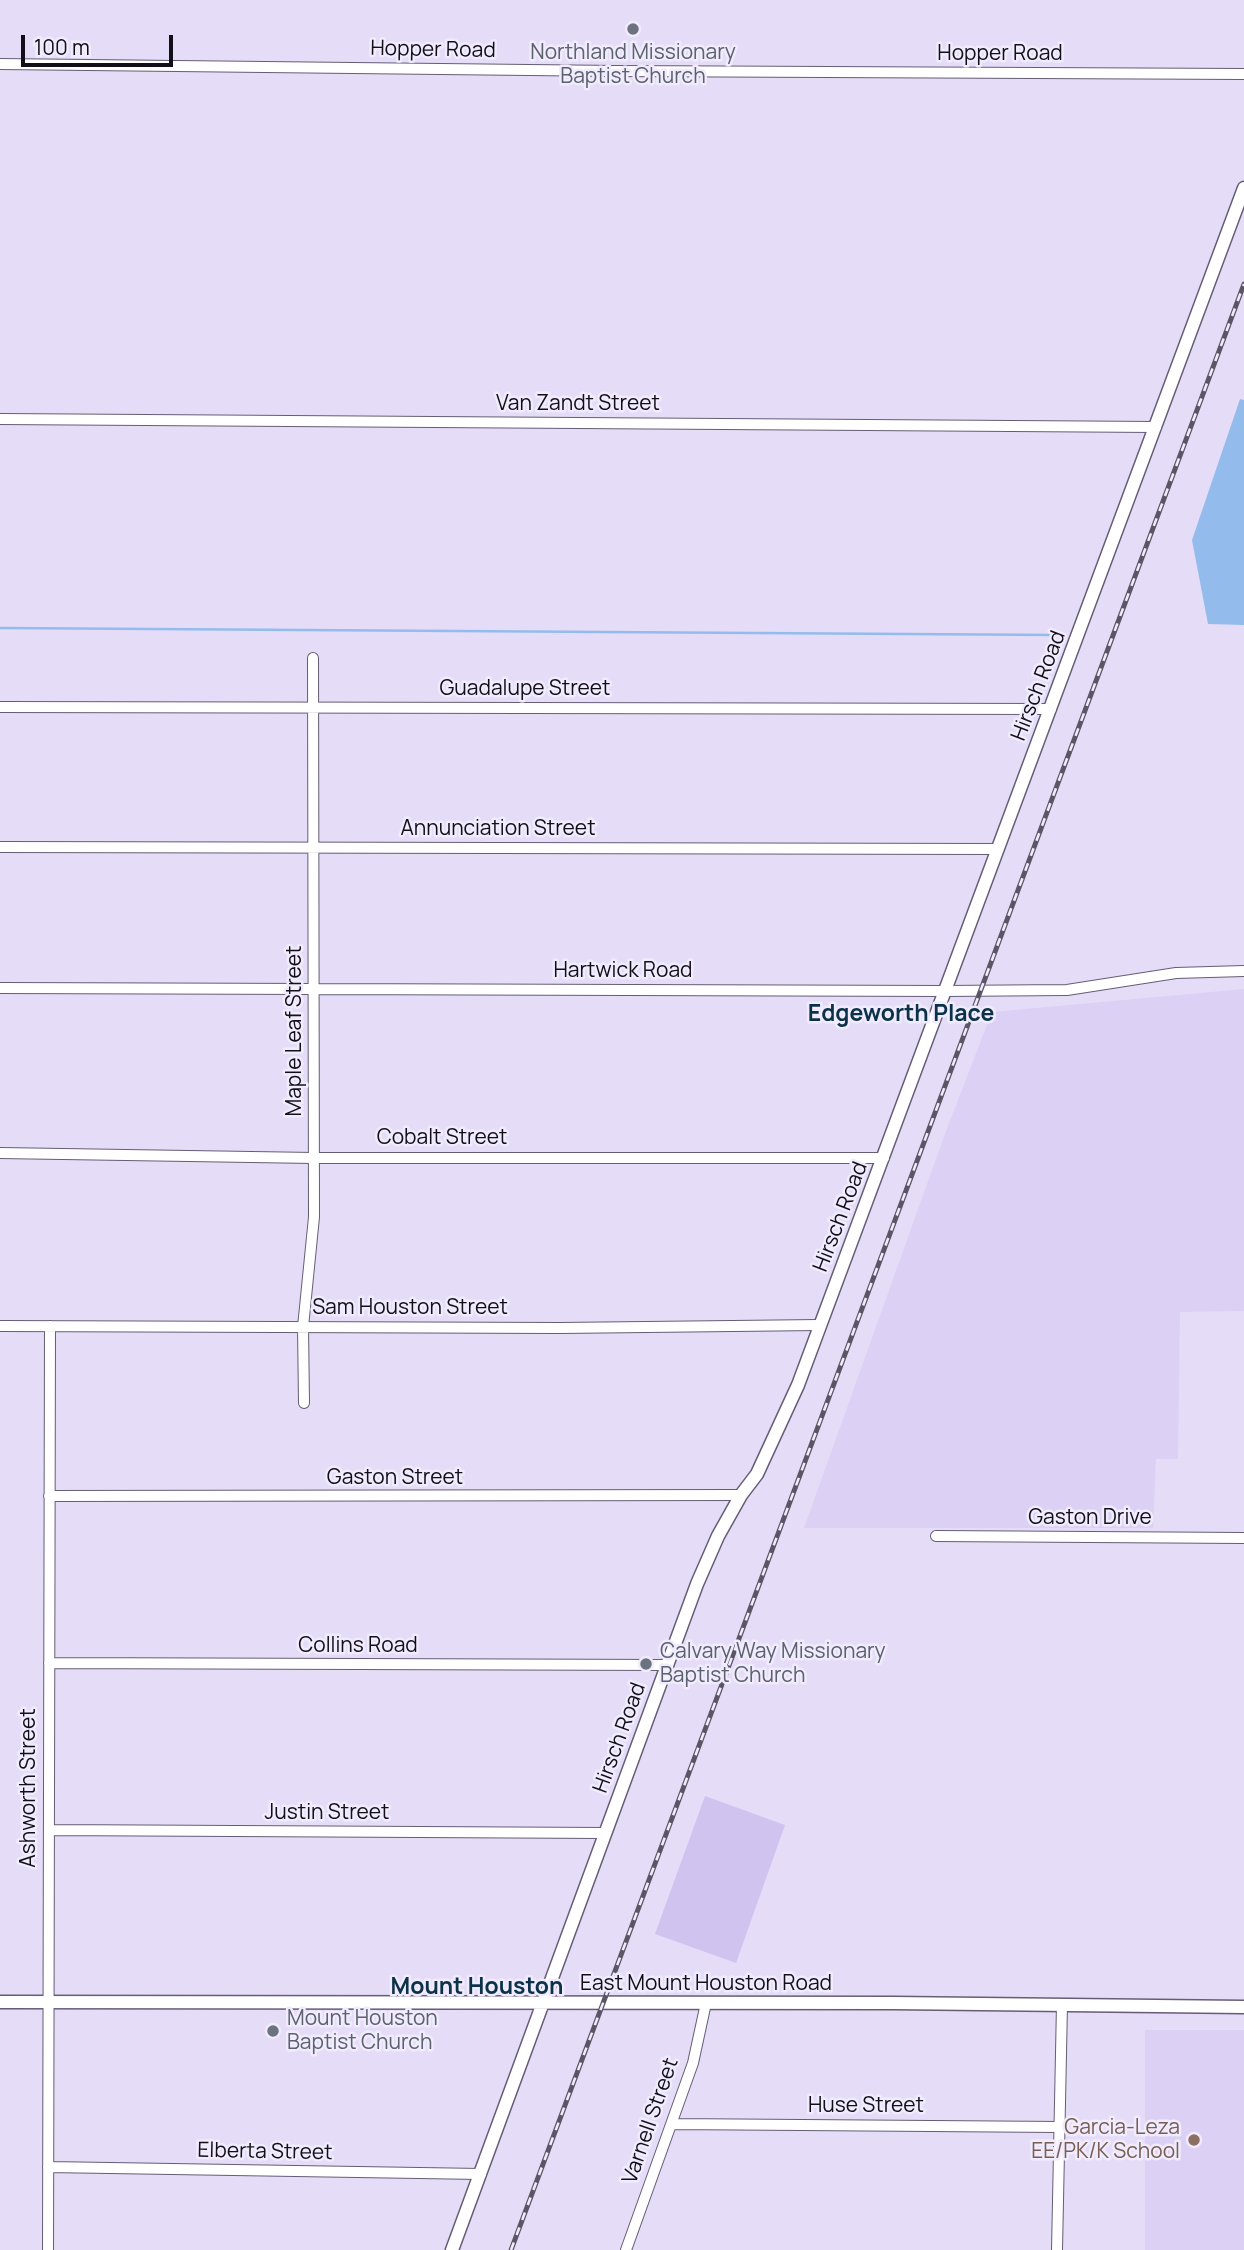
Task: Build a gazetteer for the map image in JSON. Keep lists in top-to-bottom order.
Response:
{
  "streets": {
    "main road": ["Hirsch Road", "East Mount Houston Road"],
    "street": [
      "Hopper Road",
      "Van Zandt Street",
      "Guadalupe Street",
      "Annunciation Street",
      "Hartwick Road",
      "Maple Leaf Street",
      "Cobalt Street",
      "Sam Houston Street",
      "Gaston Street",
      "Gaston Drive",
      "Collins Road",
      "Ashworth Street",
      "Justin Street",
      "Huse Street",
      "Varnell Street",
      "Elberta Street"
    ]
  },
  "crossings": [
    ["Van Zandt Street", "Hirsch Road"],
    ["Hirsch Road", "Guadalupe Street"],
    ["Hirsch Road", "Annunciation Street"],
    ["Hirsch Road", "Hartwick Road"],
    ["Hirsch Road", "Cobalt Street"],
    ["Hirsch Road", "Sam Houston Street"],
    ["Hirsch Road", "Gaston Street"],
    ["Hirsch Road", "Collins Road"],
    ["Hirsch Road", "Justin Street"],
    ["Hirsch Road", "East Mount Houston Road"],
    ["Hirsch Road", "Elberta Street"],
    ["Guadalupe Street", "Maple Leaf Street"],
    ["Annunciation Street", "Maple Leaf Street"],
    ["Hartwick Road", "Maple Leaf Street"],
    ["Maple Leaf Street", "Cobalt Street"],
    ["Maple Leaf Street", "Sam Houston Street"],
    ["Sam Houston Street", "Ashworth Street"],
    ["Gaston Street", "Ashworth Street"],
    ["Collins Road", "Ashworth Street"],
    ["Ashworth Street", "Justin Street"],
    ["Ashworth Street", "East Mount Houston Road"],
    ["Ashworth Street", "Elberta Street"],
    ["East Mount Houston Road", "Varnell Street"],
    ["Huse Street", "Varnell Street"]
  ],
  "districts": ["Edgeworth Place", "Mount Houston"],
  "places": [
    "Northland Missionary Baptist Church",
    "Calvary Way Missionary Baptist Church",
    "Mount Houston Baptist Church",
    "Garcia-Leza EE/PK/K School"
  ],
  "scale_bar": "100 m"
}
